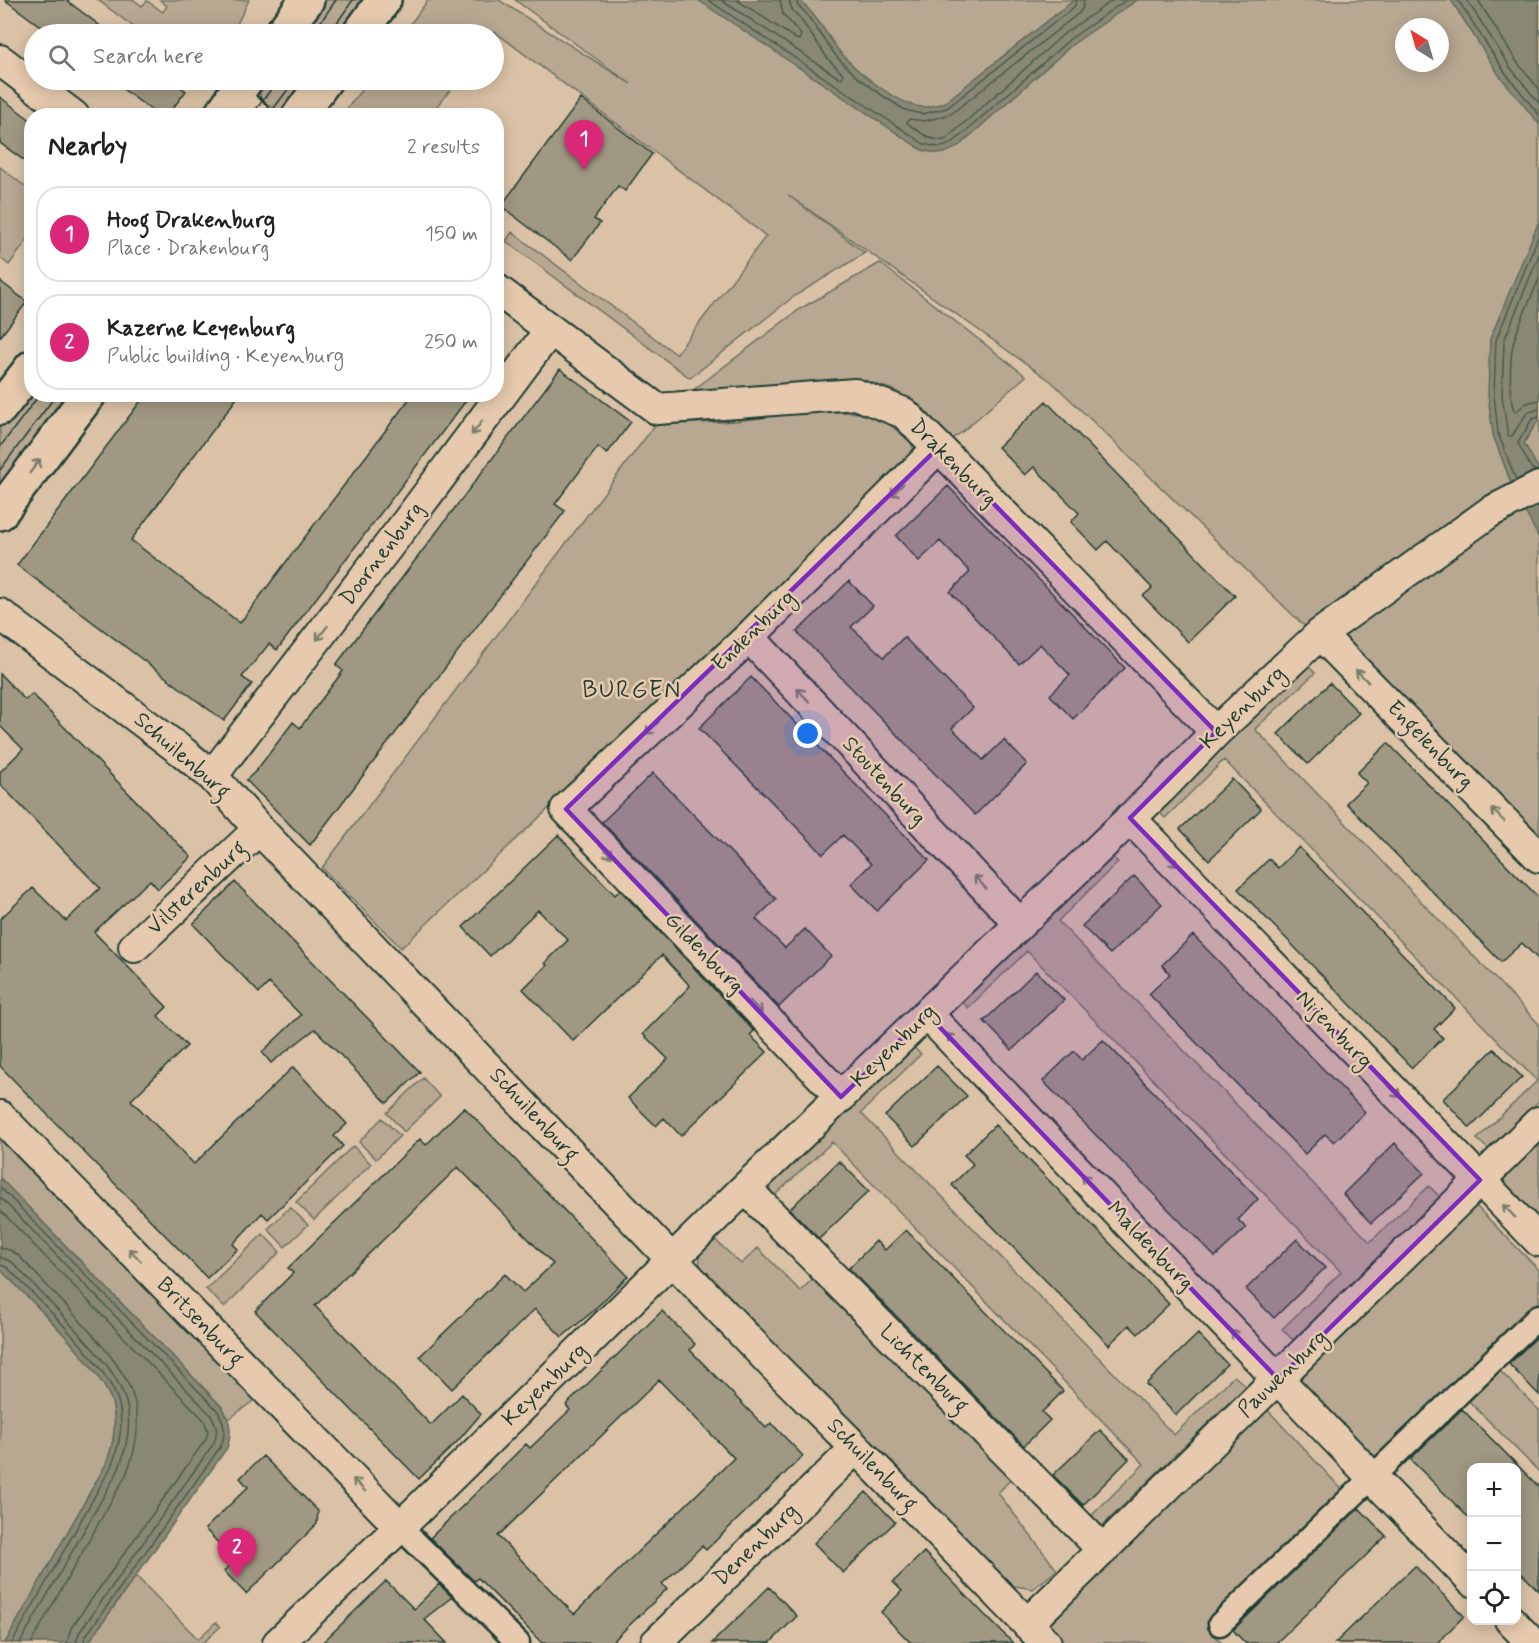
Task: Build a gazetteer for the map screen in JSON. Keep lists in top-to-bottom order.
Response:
{
  "streets": {
    "street": [
      "Drakenburg",
      "Doornenburg",
      "Endenburg",
      "Keyenburg",
      "Engelenburg",
      "Schuilenburg",
      "Stoutenburg",
      "Vilsterenburg",
      "Gildenburg",
      "Nijenburg",
      "Maldenburg",
      "Britsenburg",
      "Lichtenburg",
      "Pauwenburg",
      "Denenburg"
    ]
  },
  "crossings": [
    ["Drakenburg", "Doornenburg"],
    ["Drakenburg", "Endenburg"],
    ["Drakenburg", "Keyenburg"],
    ["Doornenburg", "Schuilenburg"],
    ["Endenburg", "Stoutenburg"],
    ["Endenburg", "Gildenburg"],
    ["Keyenburg", "Engelenburg"],
    ["Keyenburg", "Schuilenburg"],
    ["Keyenburg", "Stoutenburg"],
    ["Keyenburg", "Gildenburg"],
    ["Keyenburg", "Nijenburg"],
    ["Keyenburg", "Maldenburg"],
    ["Keyenburg", "Britsenburg"],
    ["Keyenburg", "Lichtenburg"],
    ["Schuilenburg", "Vilsterenburg"],
    ["Schuilenburg", "Pauwenburg"],
    ["Schuilenburg", "Denenburg"],
    ["Nijenburg", "Pauwenburg"],
    ["Maldenburg", "Pauwenburg"],
    ["Lichtenburg", "Pauwenburg"]
  ],
  "one_way": [
    "Doornenburg",
    "Endenburg",
    "Engelenburg",
    "Stoutenburg",
    "Gildenburg",
    "Maldenburg",
    "Britsenburg"
  ],
  "districts": ["BURGEN"],
  "north": "top left",
  "page": {
    "search": "Search here",
    "heading": ["Nearby", "2 results"],
    "pins": ["1", "2"],
    "list": [
      {
        "mark": "1",
        "name": "Hoog Drakenburg",
        "note": "Place · Drakenburg",
        "value": "150 m"
      },
      {
        "mark": "2",
        "name": "Kazerne Keyenburg",
        "note": "Public building · Keyenburg",
        "value": "250 m"
      }
    ],
    "map_buttons": ["+", "−"]
  }
}
